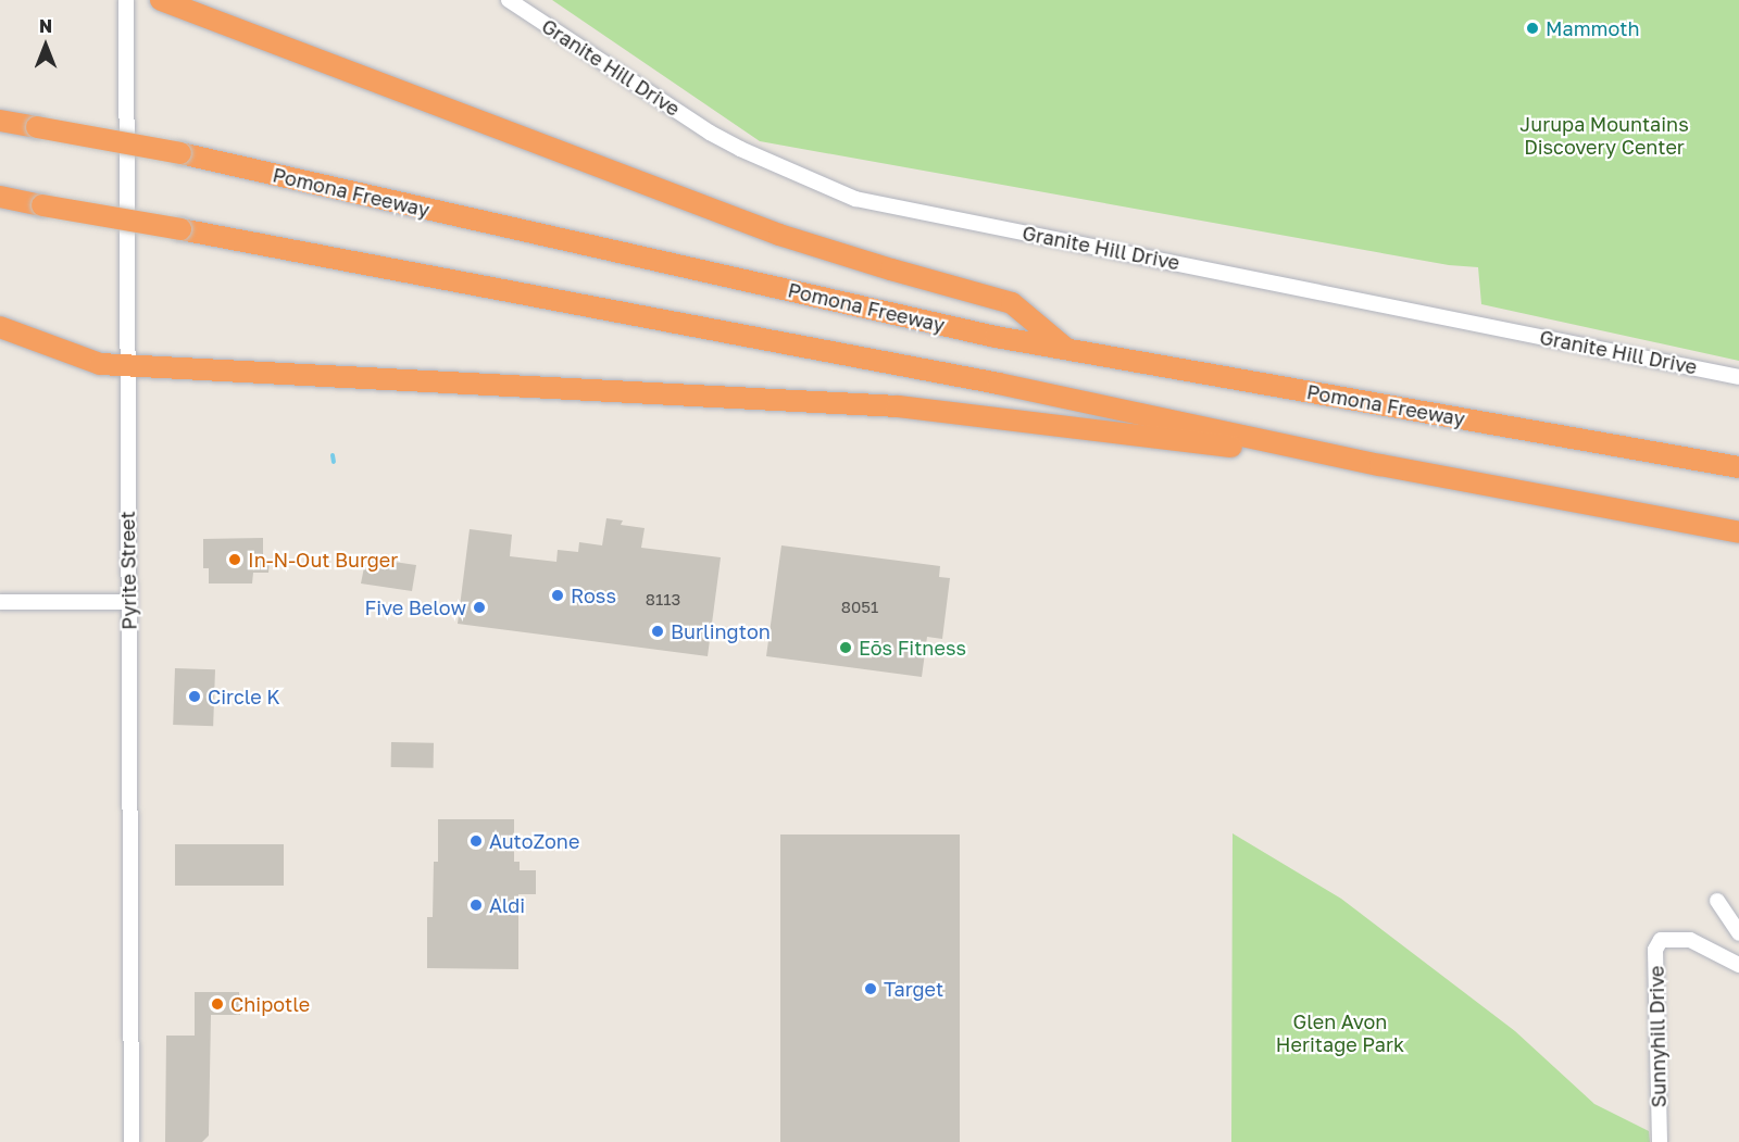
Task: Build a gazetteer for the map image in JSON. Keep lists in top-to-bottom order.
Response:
{
  "streets": {
    "highway": ["Pomona Freeway"],
    "street": ["Granite Hill Drive", "Pyrite Street", "Sunnyhill Drive"]
  },
  "parks": ["Jurupa Mountains Discovery Center", "Glen Avon Heritage Park"],
  "places": [
    "Mammoth",
    "In-N-Out Burger",
    "Ross",
    "Five Below",
    "Burlington",
    "Eōs Fitness",
    "Circle K",
    "AutoZone",
    "Aldi",
    "Target",
    "Chipotle"
  ],
  "house_numbers": ["8113", "8051"],
  "north": "top"
}
